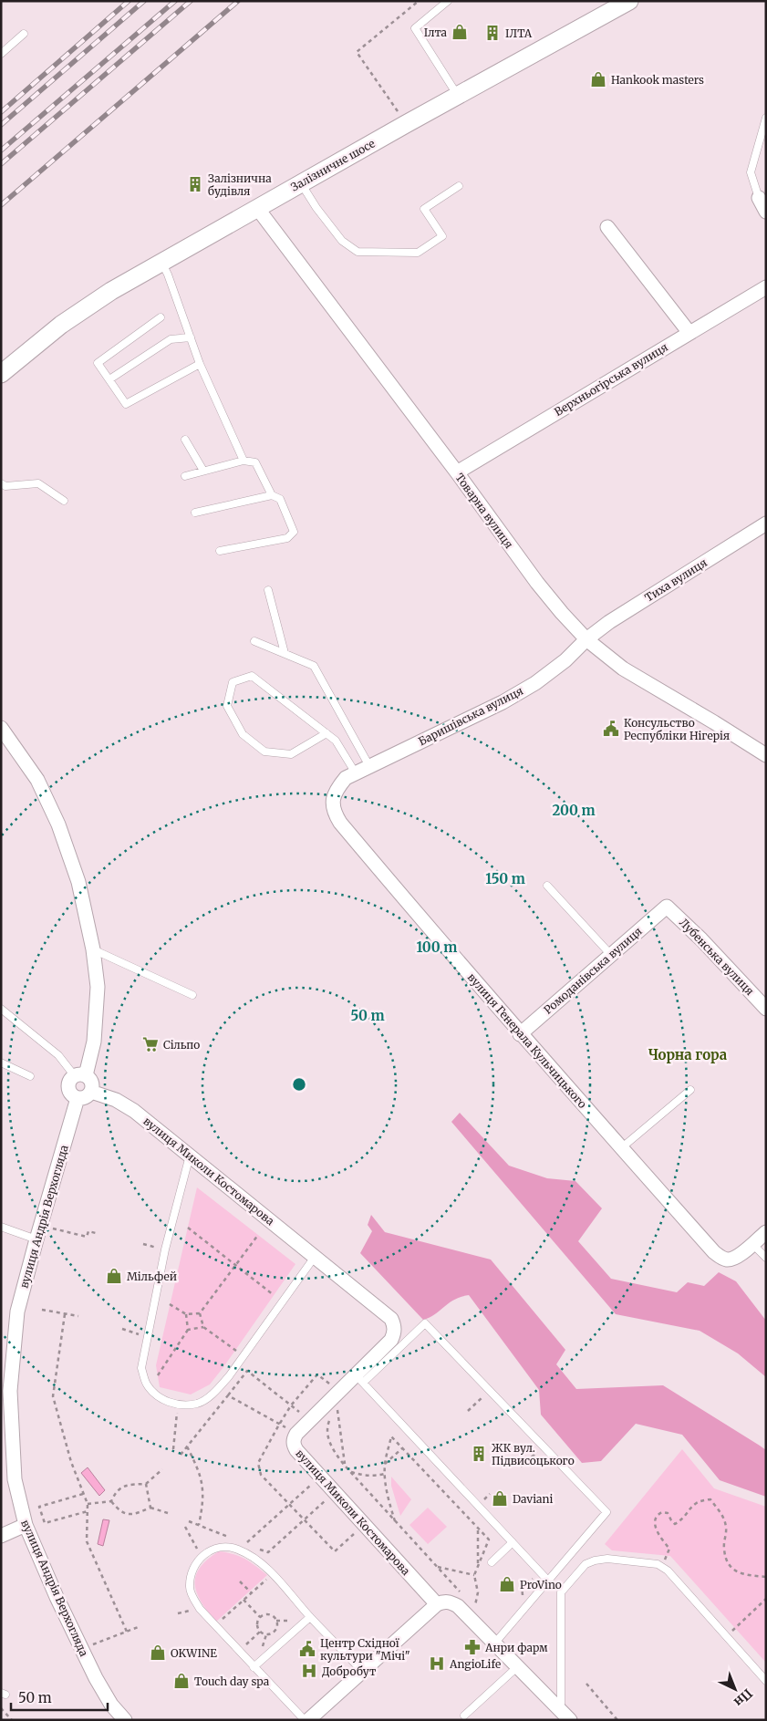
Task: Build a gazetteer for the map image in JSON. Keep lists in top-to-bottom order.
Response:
{
  "streets": {
    "street": [
      "Залізничне шосе",
      "Верхньогірська вулиця",
      "Товарна вулиця",
      "Тиха вулиця",
      "Баришівська вулиця",
      "Лубенська вулиця",
      "Ромоданівська вулиця",
      "вулиця Генерала Кульчицького",
      "вулиця Миколи Костомарова",
      "вулиця Андрія Верхогляда"
    ]
  },
  "crossings": [
    ["Залізничне шосе", "Товарна вулиця"],
    ["Верхньогірська вулиця", "Товарна вулиця"],
    ["Товарна вулиця", "Тиха вулиця"],
    ["Товарна вулиця", "Баришівська вулиця"],
    ["Тиха вулиця", "Баришівська вулиця"],
    ["Баришівська вулиця", "вулиця Генерала Кульчицького"],
    ["Лубенська вулиця", "Ромоданівська вулиця"],
    ["Ромоданівська вулиця", "вулиця Генерала Кульчицького"],
    ["вулиця Миколи Костомарова", "вулиця Андрія Верхогляда"]
  ],
  "districts": ["Чорна гора"],
  "places": {
    "shop": [
      "Ілта",
      "Hankook masters",
      "Мільфей",
      "Daviani",
      "ProVino",
      "OKWINE",
      "Touch day spa"
    ],
    "building": ["ІЛТА", "Залізнична будівля", "ЖК вул. Підвисоцького"],
    "public building": ["Консульство Республіки Нігерія", "Центр Східної культури \"Мічі\""],
    "supermarket": ["Сільпо"],
    "pharmacy": ["Анри фарм"],
    "hospital": ["AngioLife", "Добробут"]
  },
  "scale_bar": "50 m",
  "north": "bottom right",
  "rings": [
    "200 m",
    "150 m",
    "100 m",
    "50 m"
  ]
}
